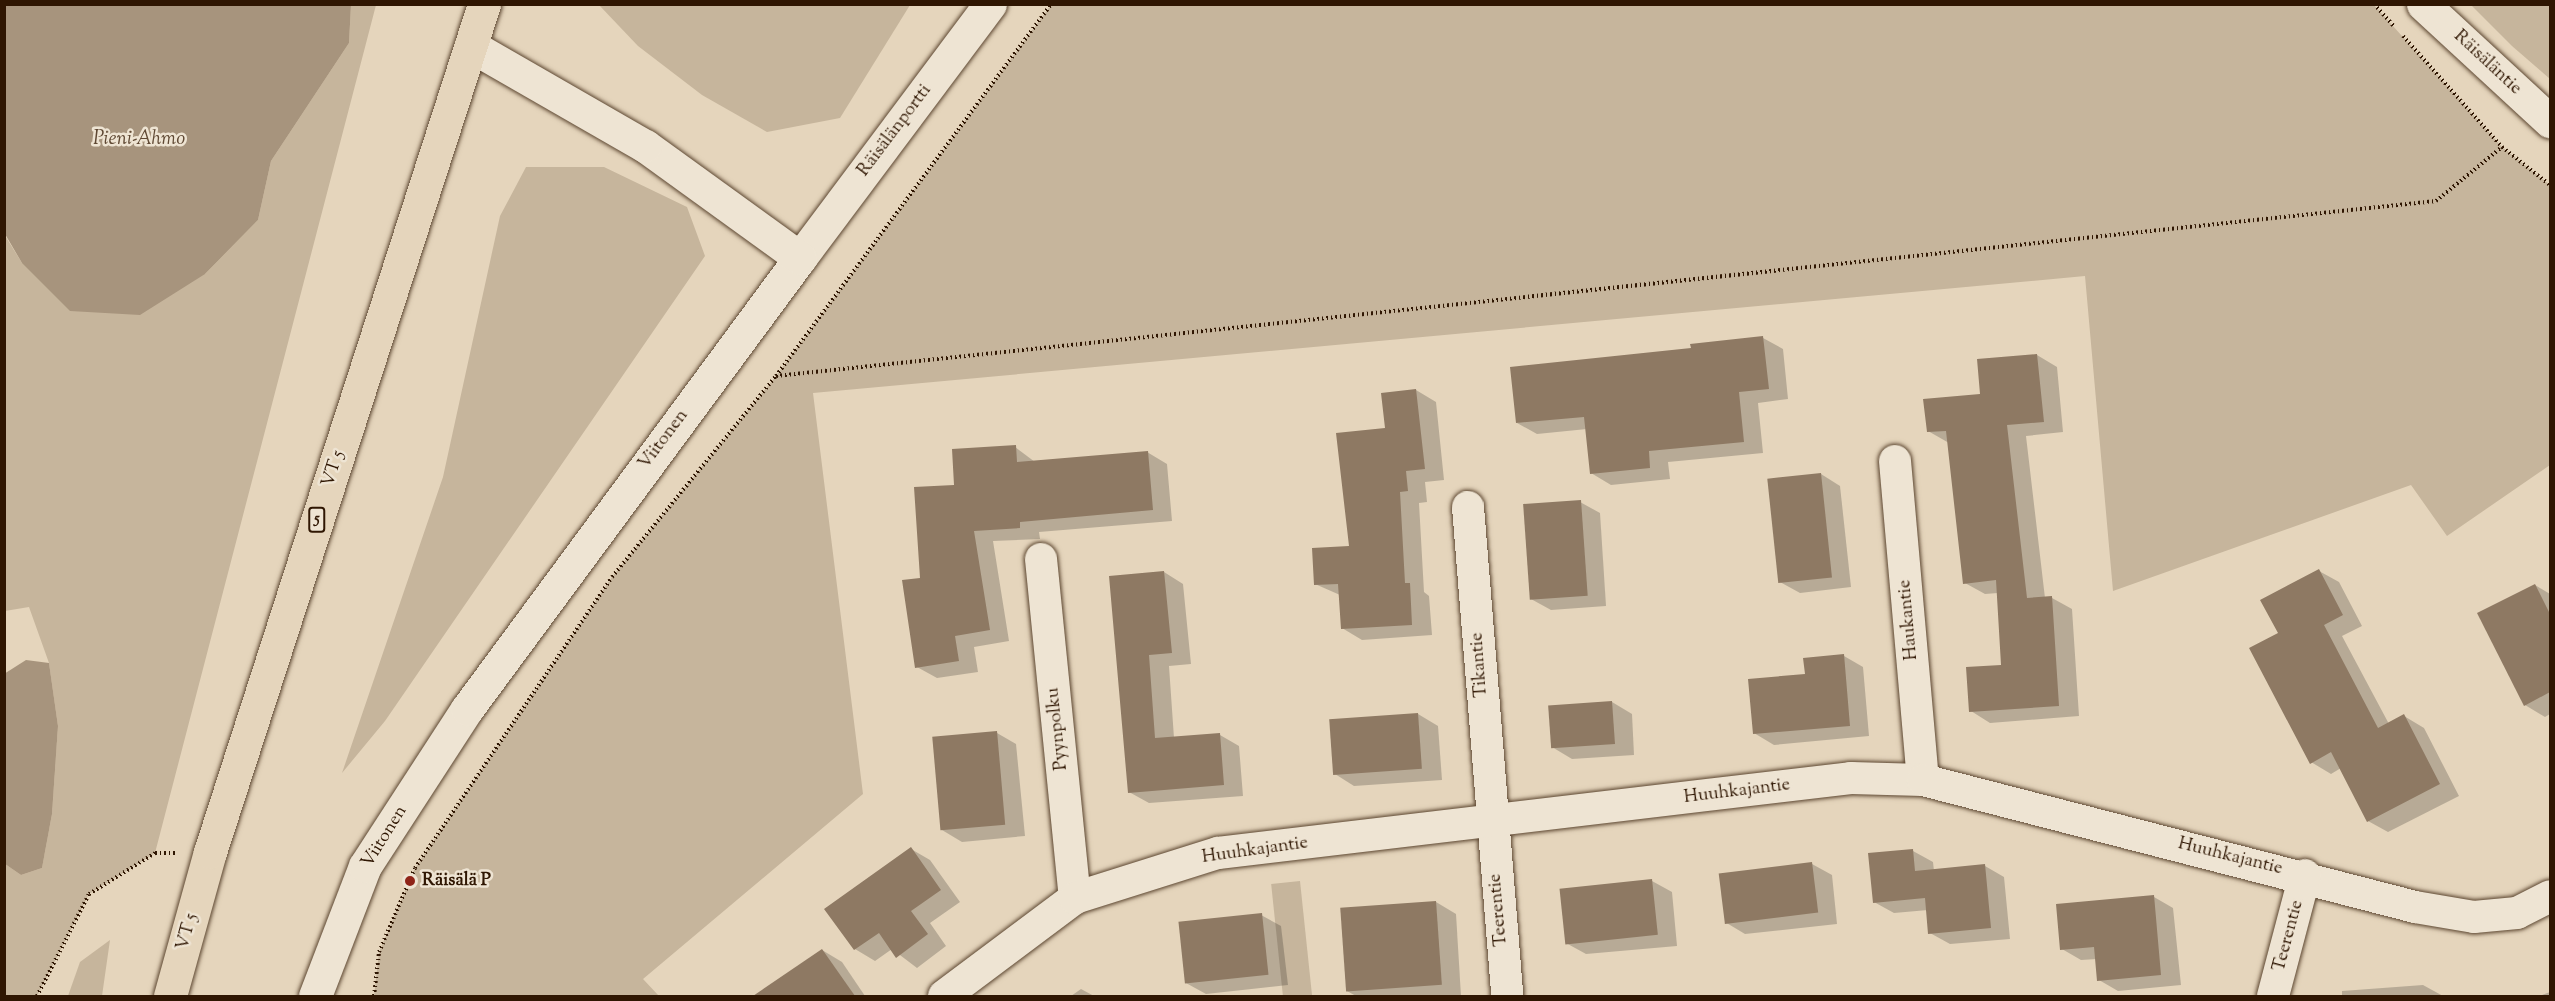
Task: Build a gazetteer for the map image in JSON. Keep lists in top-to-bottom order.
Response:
{
  "streets": {
    "highway": ["VT 5", "5"],
    "main road": ["Räisäläntie", "Räisälänportti", "Viitonen"],
    "street": [
      "Haukantie",
      "Tikantie",
      "Pyynpolku",
      "Huuhkajantie",
      "Teerentie"
    ]
  },
  "crossings": [
    ["Räisälänportti", "Viitonen"],
    ["VT 5", "5"],
    ["Haukantie", "Huuhkajantie"],
    ["Tikantie", "Huuhkajantie"],
    ["Tikantie", "Teerentie"],
    ["Pyynpolku", "Huuhkajantie"],
    ["Huuhkajantie", "Teerentie"]
  ],
  "water": ["Pieni-Ahmo"],
  "places": ["Räisälä P"]
}
